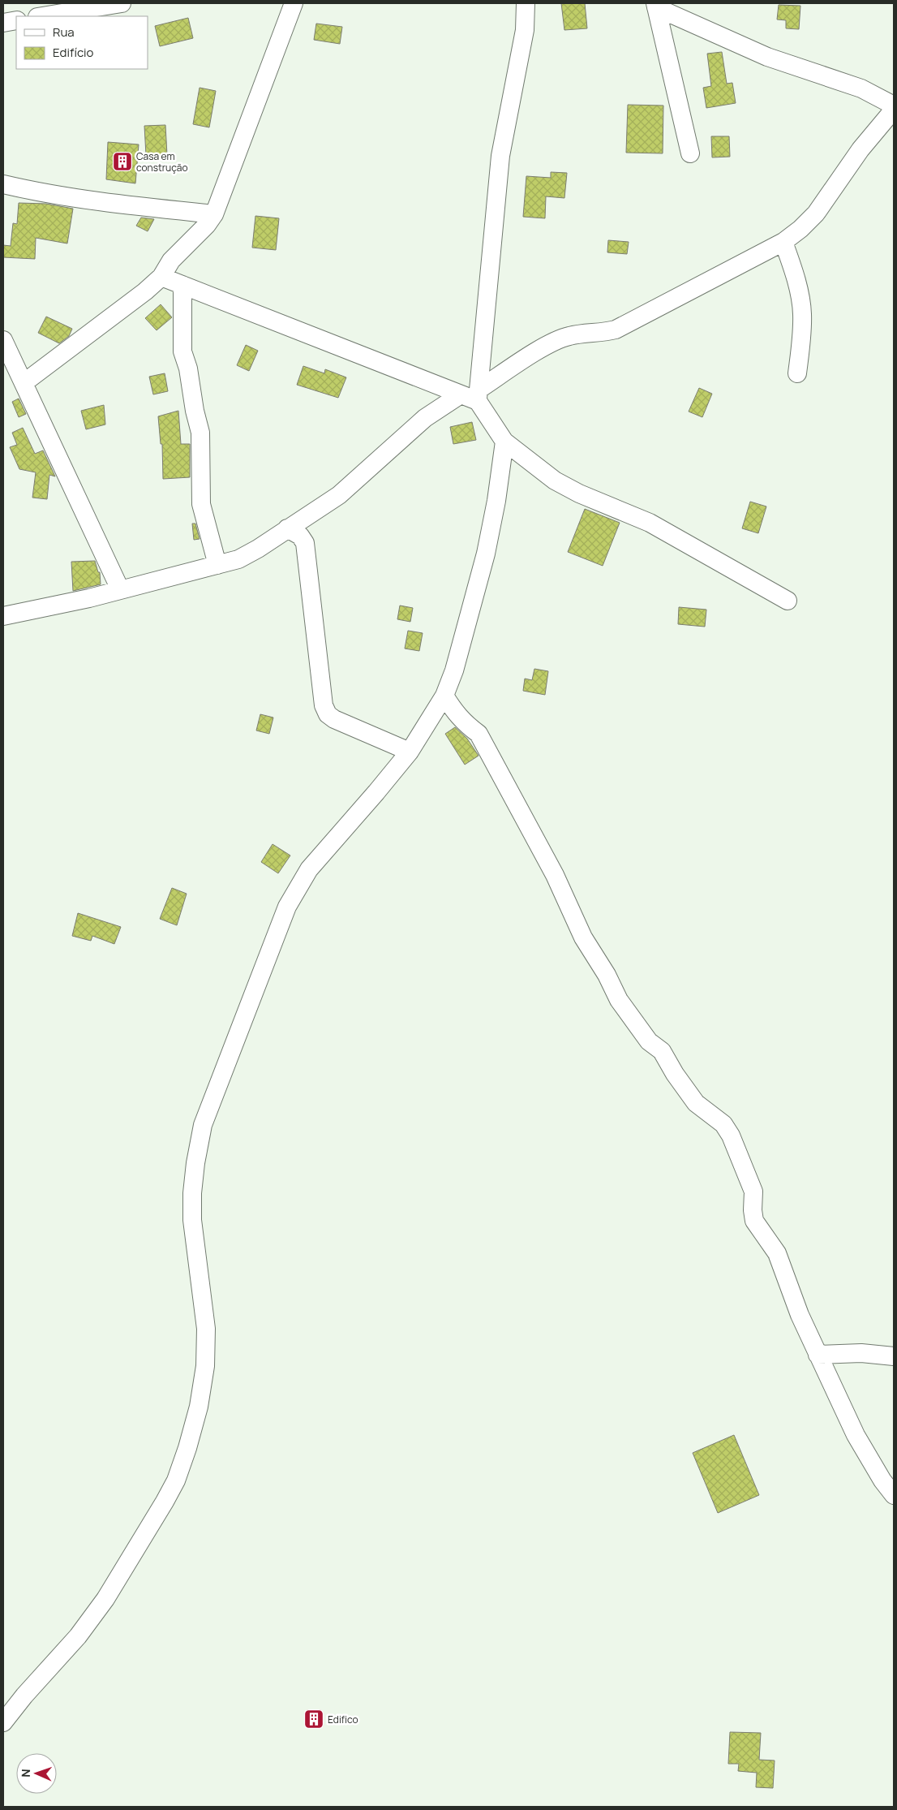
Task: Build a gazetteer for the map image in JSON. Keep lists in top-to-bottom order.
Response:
{
  "places": {
    "building": ["Casa em construção", "Edifico"]
  },
  "legend": ["Rua", "Edifício"],
  "north": "left"
}
